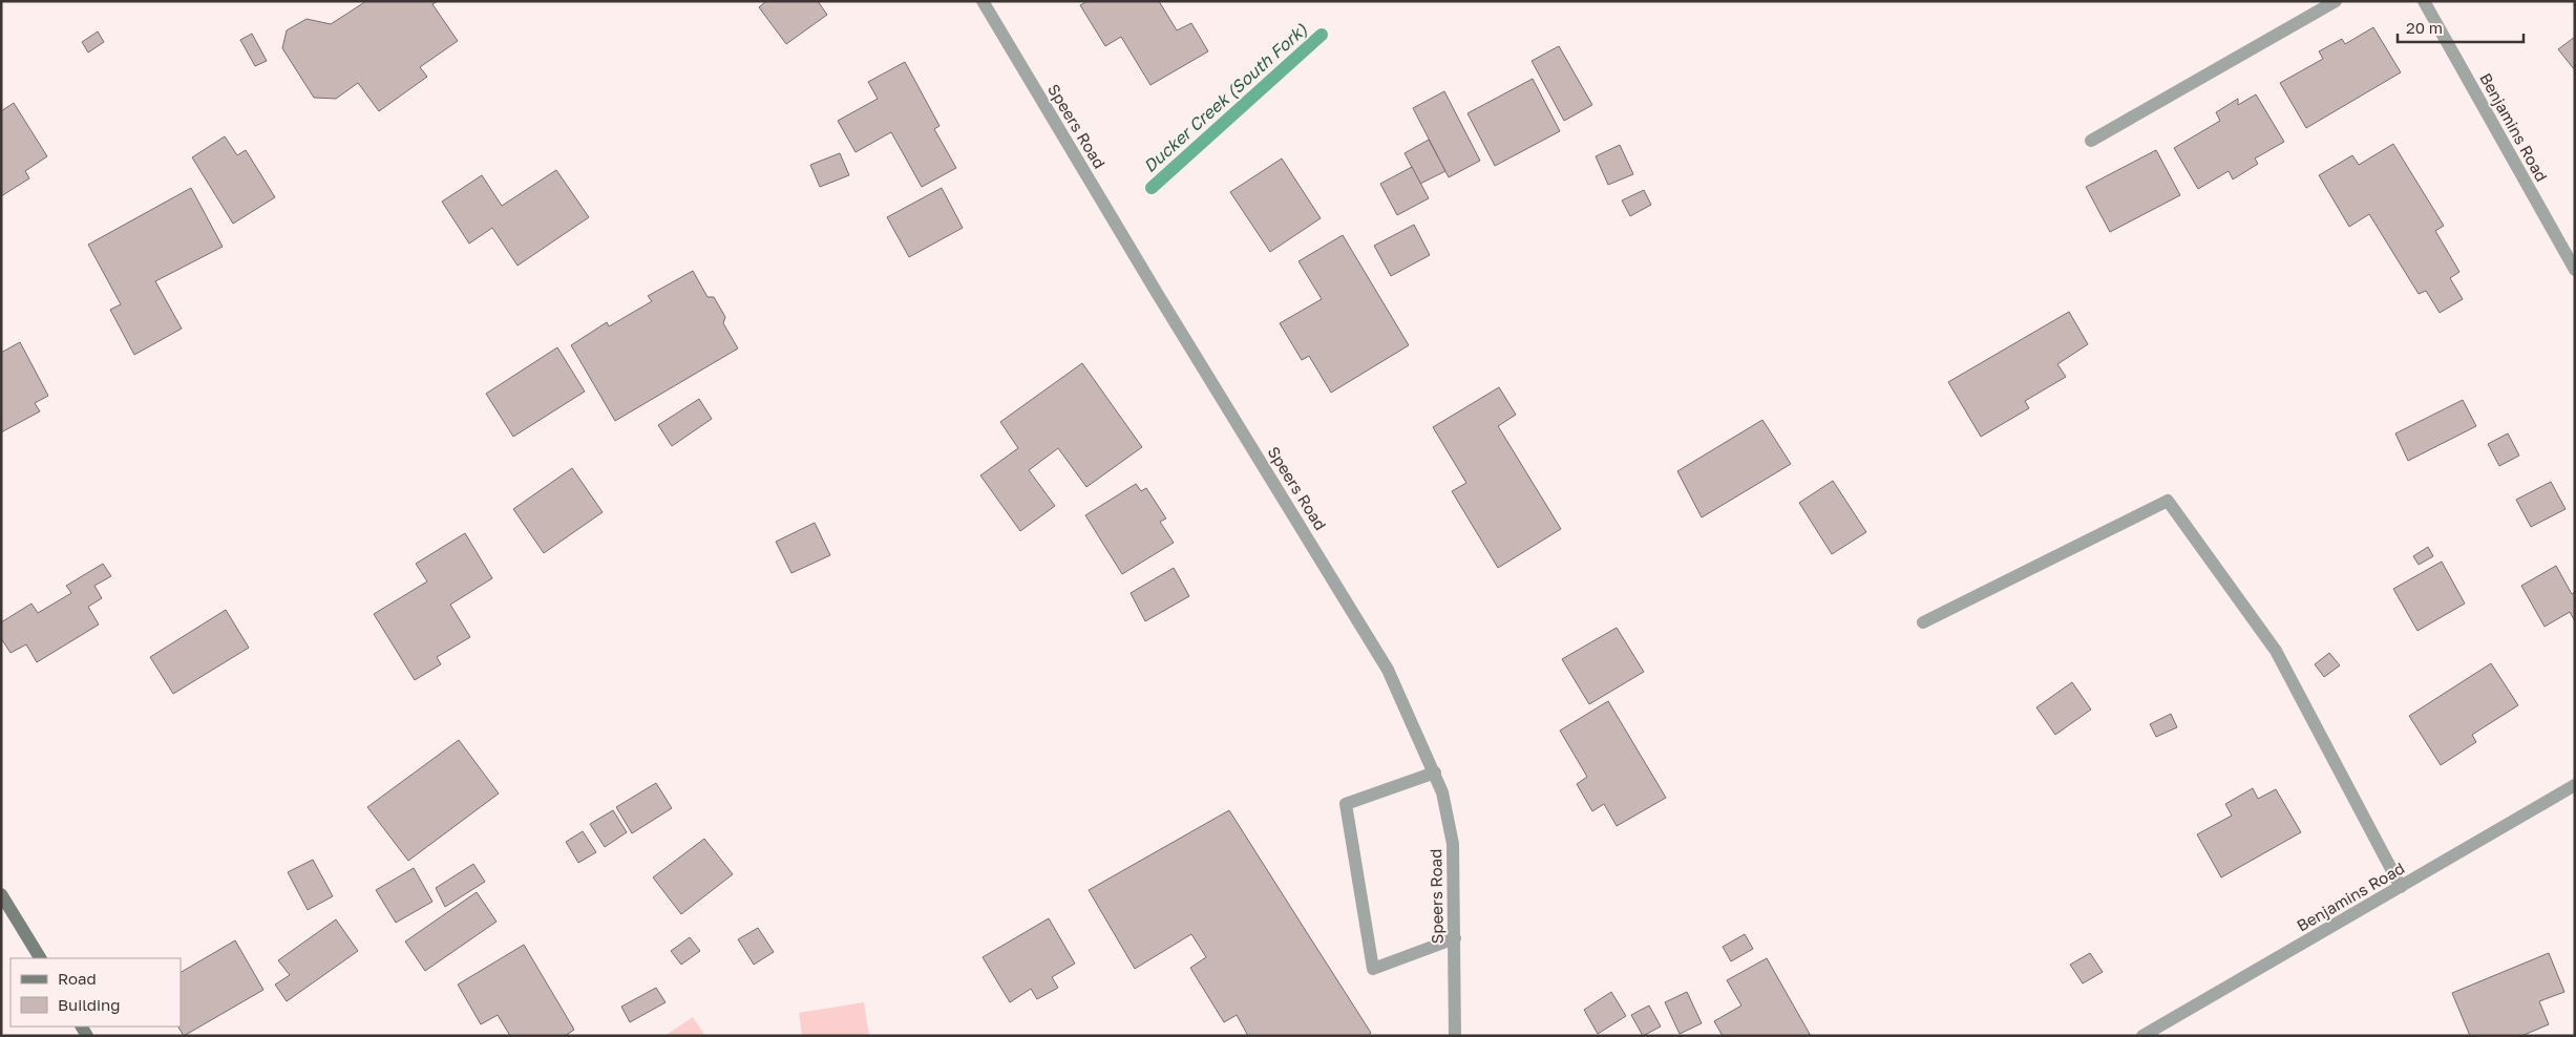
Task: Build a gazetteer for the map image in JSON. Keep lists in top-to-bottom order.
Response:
{
  "streets": {
    "street": ["Speers Road", "Benjamins Road"]
  },
  "water": ["Ducker Creek (South Fork)"],
  "legend": ["Road", "Building"],
  "scale_bar": "20 m"
}
